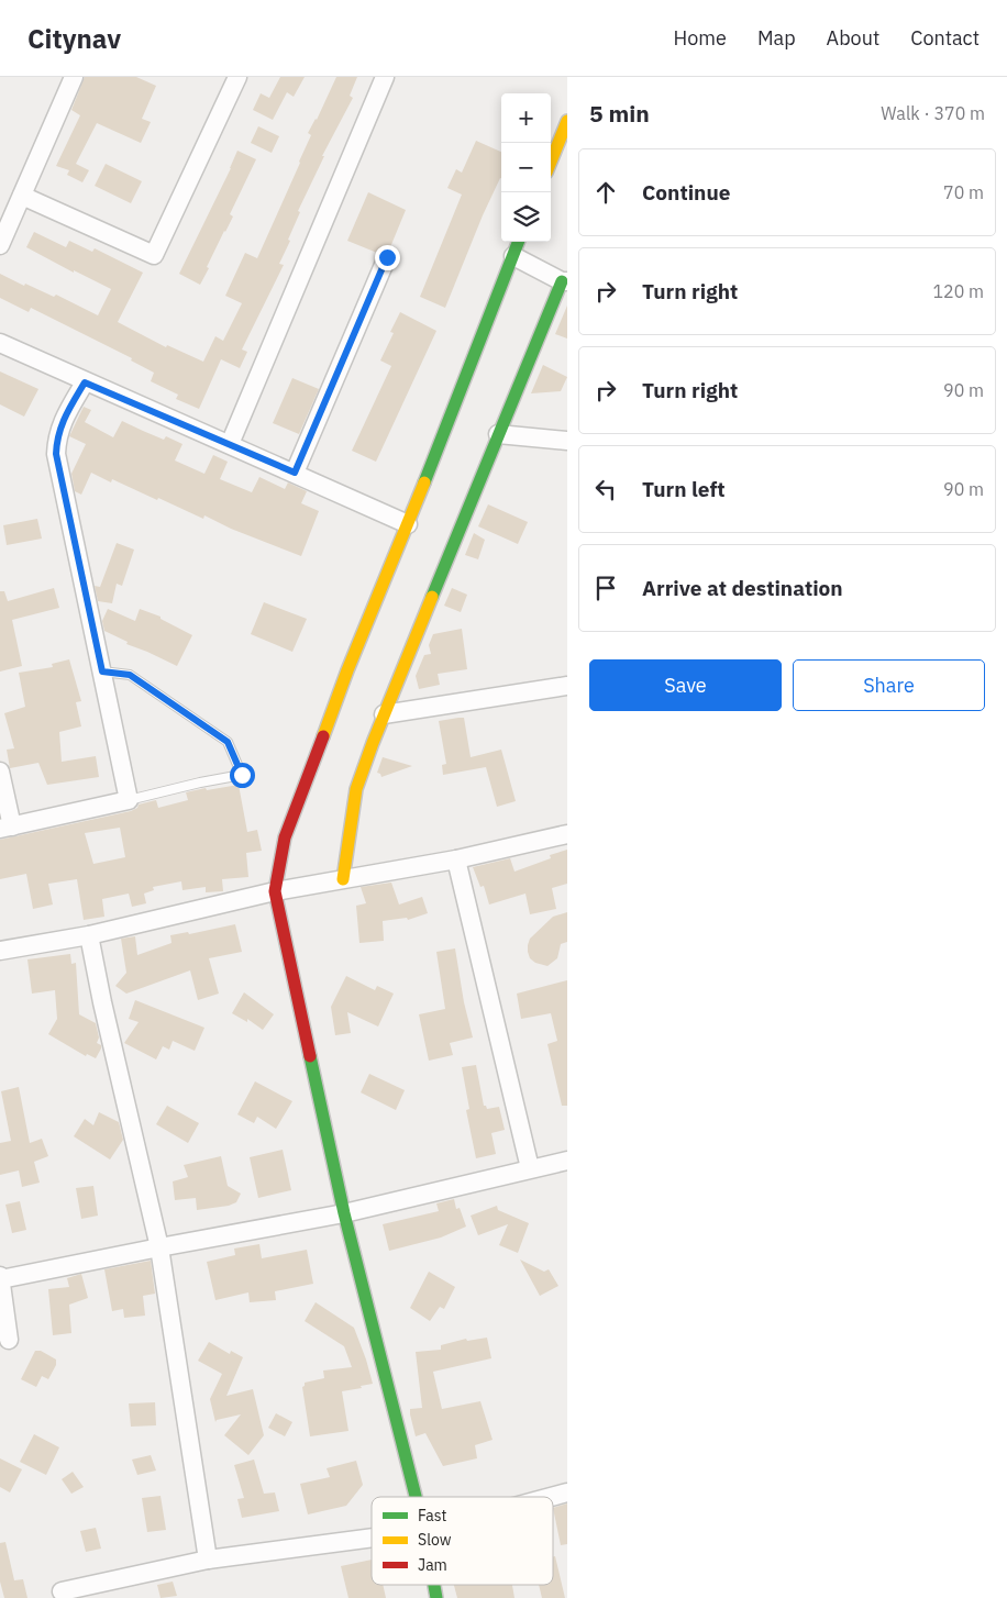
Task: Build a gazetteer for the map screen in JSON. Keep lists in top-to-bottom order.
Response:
{
  "legend": ["Fast", "Slow", "Jam"],
  "page": {
    "header": "Citynav",
    "nav": [
      "Home",
      "Map",
      "About",
      "Contact"
    ],
    "heading": ["5 min", "Walk · 370 m"],
    "map_buttons": ["+", "−"],
    "list": [
      ["Continue", "70 m"],
      ["Turn right", "120 m"],
      ["Turn right", "90 m"],
      ["Turn left", "90 m"],
      "Arrive at destination"
    ],
    "buttons": ["Save", "Share"]
  }
}
